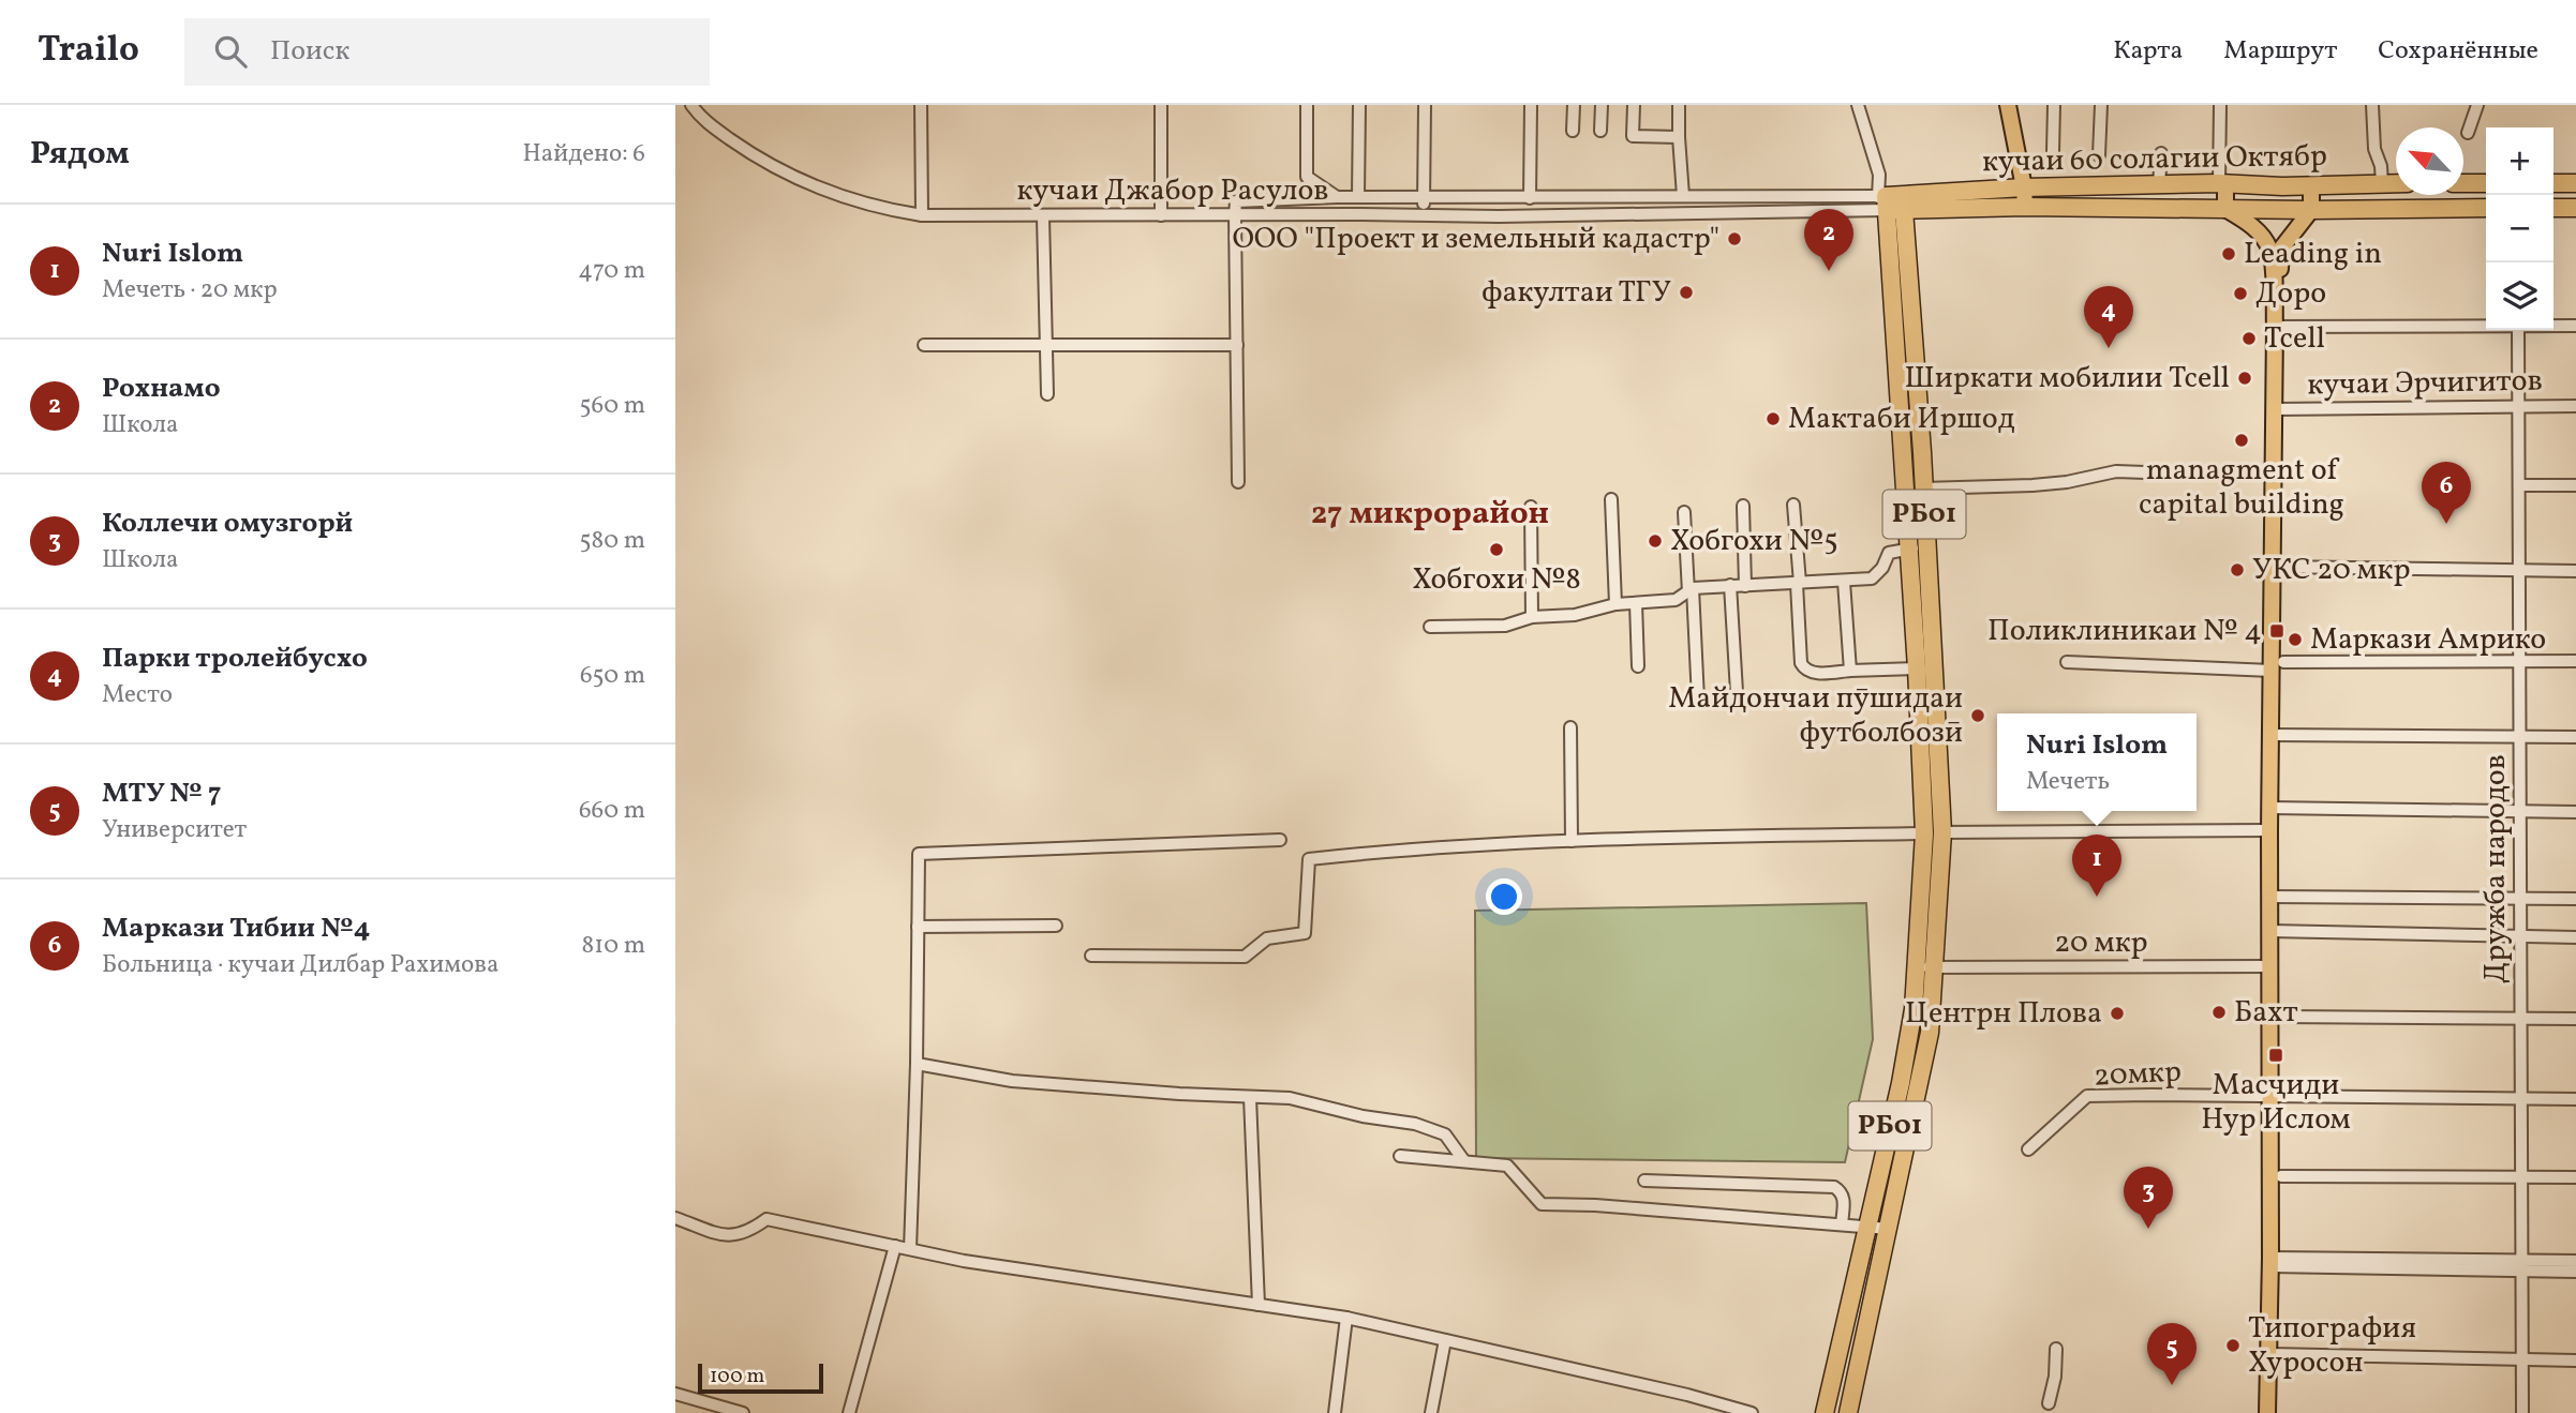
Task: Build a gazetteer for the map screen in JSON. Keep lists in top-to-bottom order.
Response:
{
  "streets": {
    "highway": ["кучаи 60 солагии Октябр", "РБ01"],
    "street": [
      "кучаи Джабор Расулов",
      "кучаи Эрчигитов",
      "Дружба народов",
      "20 мкр",
      "20мкр"
    ]
  },
  "crossings": [
    ["кучаи 60 солагии Октябр", "кучаи Джабор Расулов"],
    ["кучаи 60 солагии Октябр", "РБ01"],
    ["кучаи Джабор Расулов", "РБ01"],
    ["кучаи Эрчигитов", "Дружба народов"],
    ["РБ01", "20 мкр"],
    ["Дружба народов", "20мкр"]
  ],
  "districts": ["27 микрорайон"],
  "places": {
    "other": [
      "ООО \"Проект и земельный кадастр\"",
      "Leading in",
      "факултаи ТГУ",
      "Доро",
      "Tcell",
      "Ширкати мобилии Tcell",
      "Мактаби Иршод",
      "managment of capital building",
      "Хобгохи №5",
      "Хобгохи №8",
      "УКС 20 мкр",
      "Маркази Амрико",
      "Майдончаи пӯшидаи футболбозӣ",
      "Бахт",
      "Центрн Плова",
      "Типография Хуросон"
    ],
    "transit": ["Поликлиникаи № 4", "Масҷиди Нур Ислом"]
  },
  "scale_bar": "100 m",
  "north": "top left",
  "page": {
    "header": "Trailo",
    "search": "Поиск",
    "nav": ["Карта", "Маршрут", "Сохранённые"],
    "heading": ["Рядом", "Найдено: 6"],
    "map_buttons": ["+", "−"],
    "list": [
      {
        "mark": "1",
        "name": "Nuri Islom",
        "note": "Мечеть · 20 мкр",
        "value": "470 m"
      },
      {
        "mark": "2",
        "name": "Рохнамо",
        "note": "Школа",
        "value": "560 m"
      },
      {
        "mark": "3",
        "name": "Коллечи омузгорй",
        "note": "Школа",
        "value": "580 m"
      },
      {
        "mark": "4",
        "name": "Парки тролейбусхо",
        "note": "Место",
        "value": "650 m"
      },
      {
        "mark": "5",
        "name": "МТУ № 7",
        "note": "Университет",
        "value": "660 m"
      },
      {
        "mark": "6",
        "name": "Маркази Тибии №4",
        "note": "Больница · кучаи Дилбар Рахимова",
        "value": "810 m"
      }
    ],
    "pins": [
      "2",
      "4",
      "6",
      "1",
      "3",
      "5"
    ],
    "popup": ["Nuri Islom", "Мечеть"],
    "scale": "100 m"
  }
}
